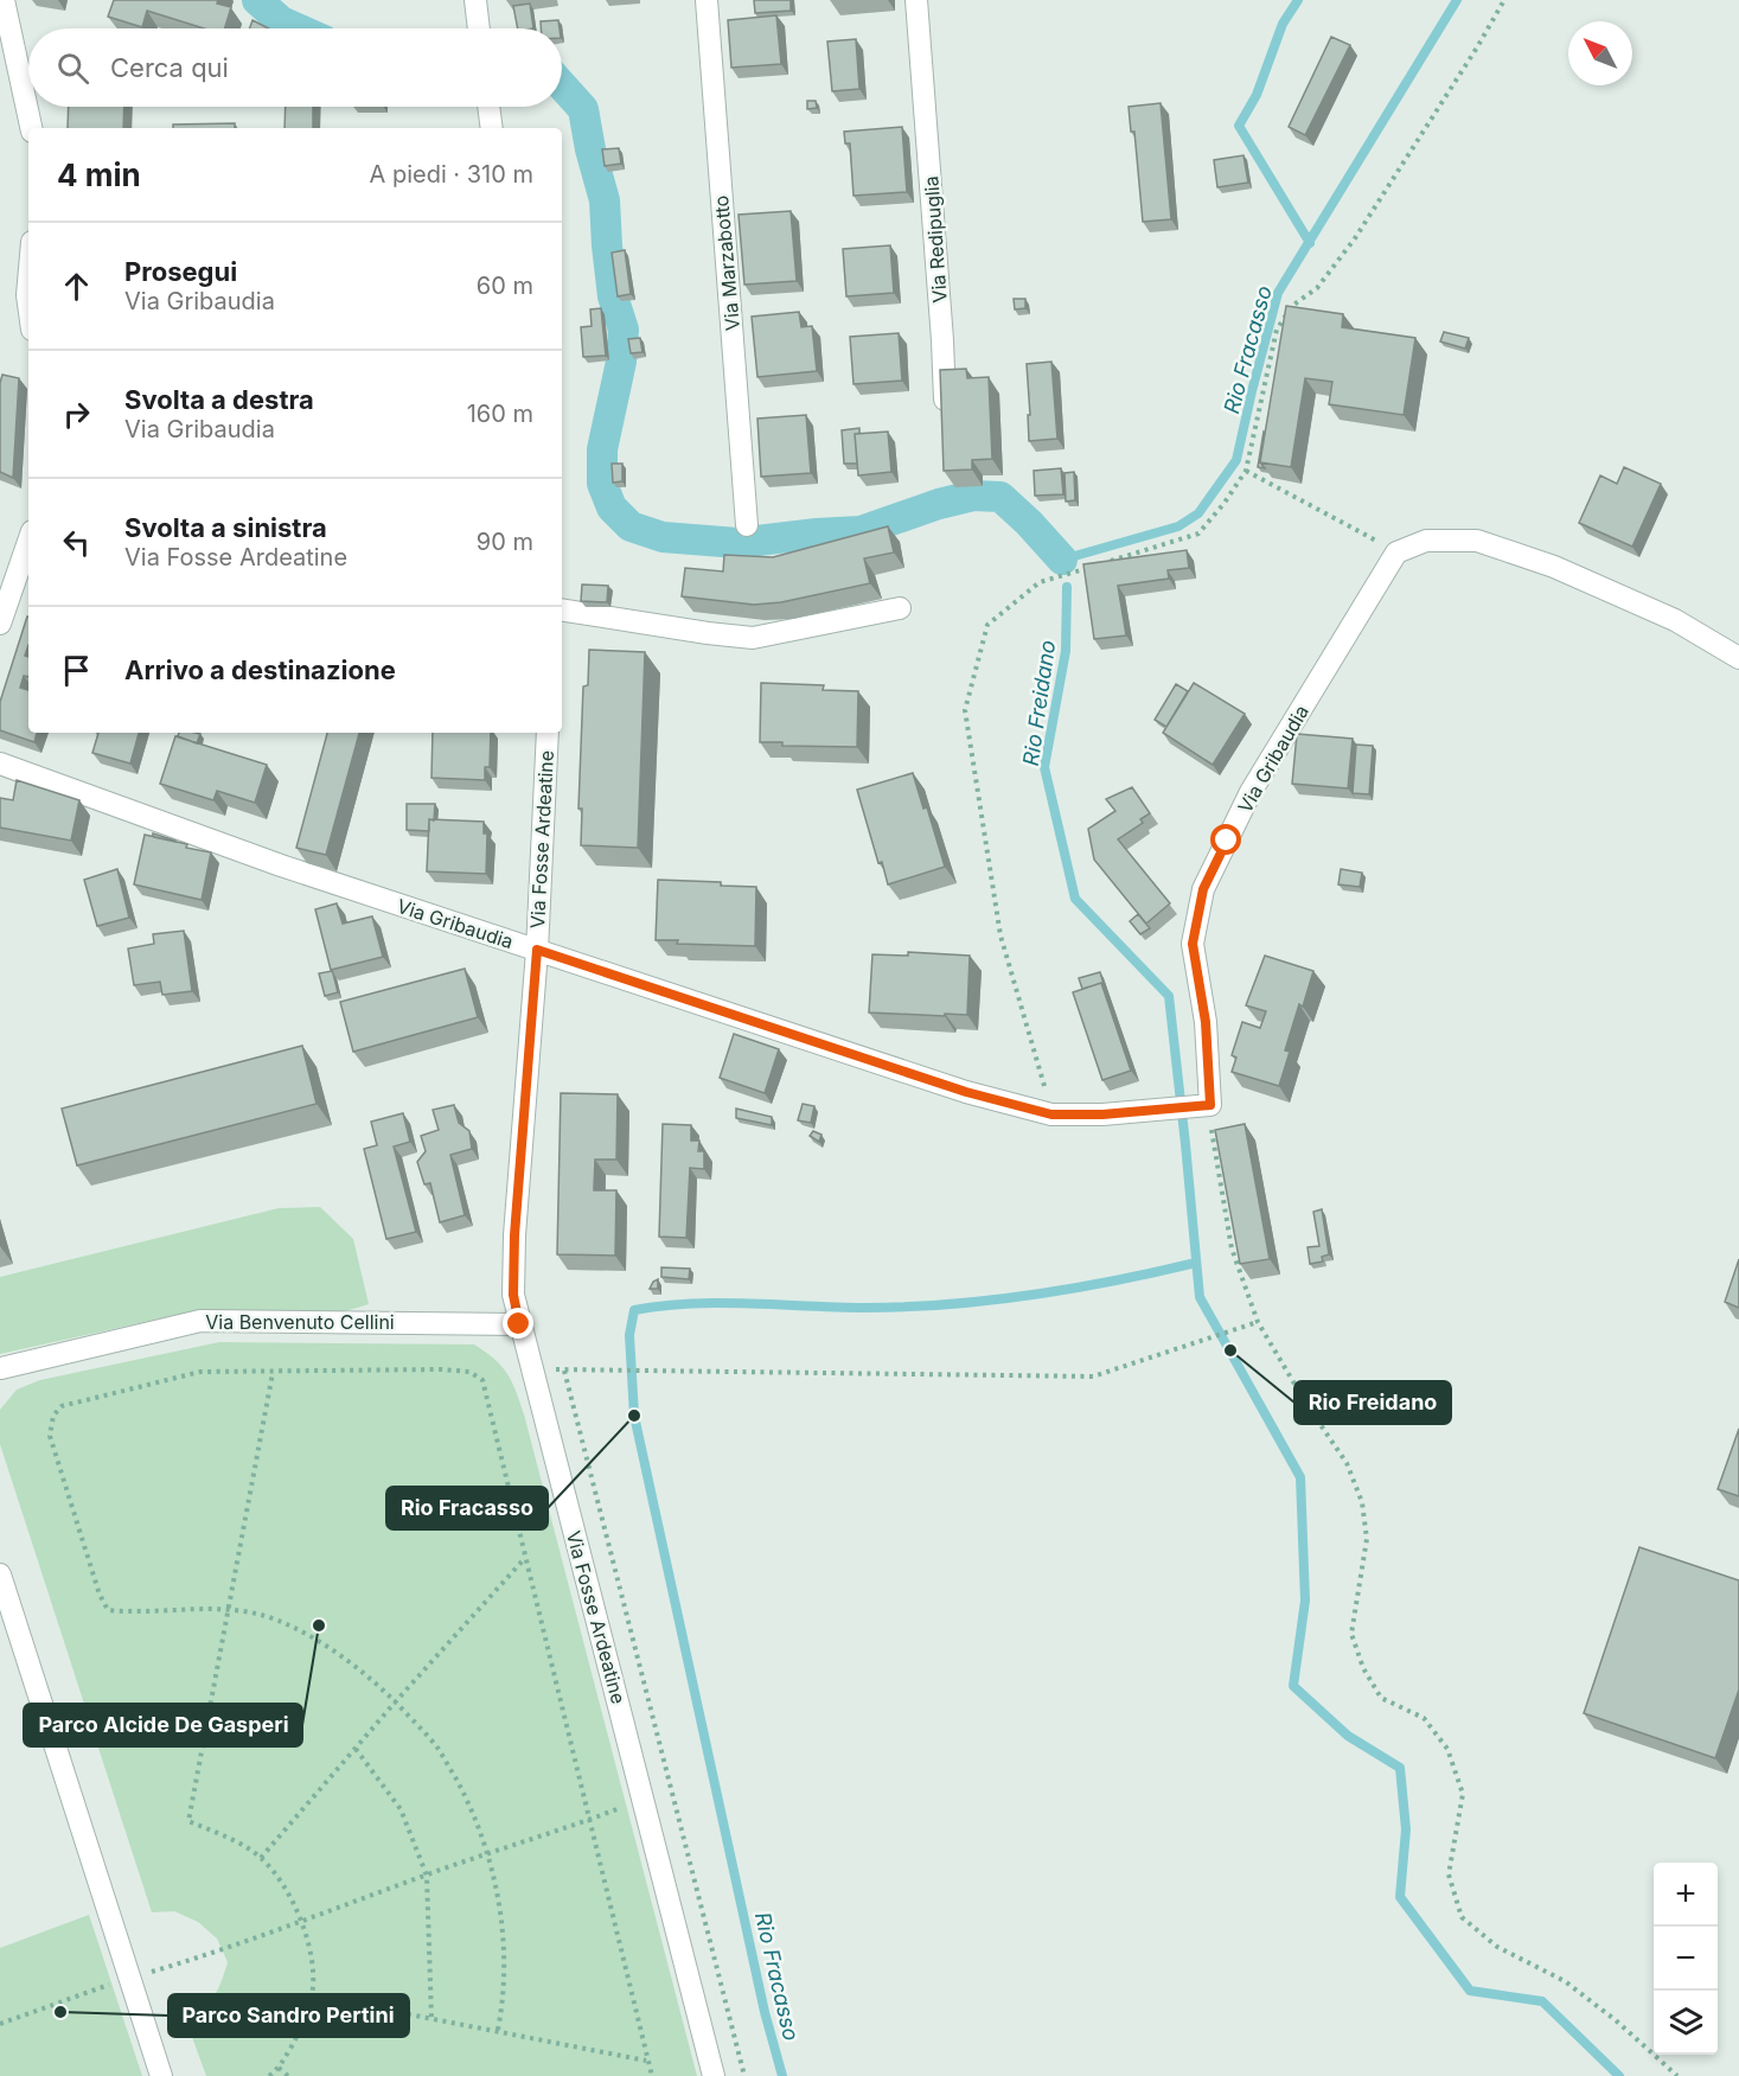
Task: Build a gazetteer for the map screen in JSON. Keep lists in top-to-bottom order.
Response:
{
  "streets": {
    "street": [
      "Via Redipuglia",
      "Via Marzabotto",
      "Via Gribaudia",
      "Via Fosse Ardeatine",
      "Via Benvenuto Cellini"
    ]
  },
  "crossings": [
    ["Via Gribaudia", "Via Fosse Ardeatine"],
    ["Via Fosse Ardeatine", "Via Benvenuto Cellini"]
  ],
  "water": ["Rio Fracasso", "Rio Freidano"],
  "places": [
    "Rio Freidano",
    "Rio Fracasso",
    "Parco Alcide De Gasperi",
    "Parco Sandro Pertini"
  ],
  "north": "top left",
  "page": {
    "search": "Cerca qui",
    "heading": ["4 min", "A piedi · 310 m"],
    "list": [
      ["Prosegui", "Via Gribaudia", "60 m"],
      ["Svolta a destra", "Via Gribaudia", "160 m"],
      ["Svolta a sinistra", "Via Fosse Ardeatine", "90 m"],
      "Arrivo a destinazione"
    ],
    "map_buttons": ["+", "−"]
  }
}
